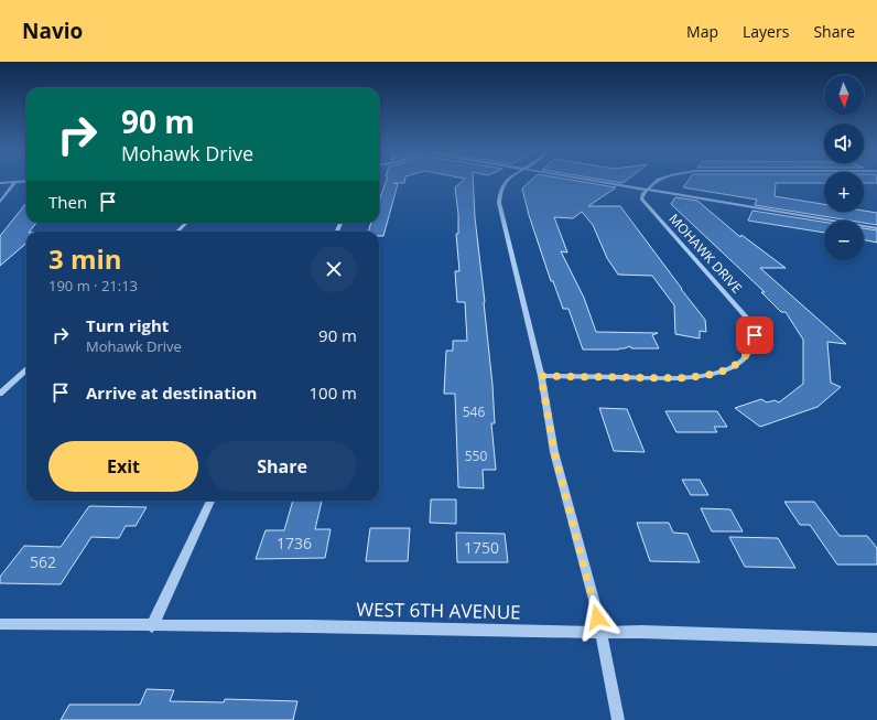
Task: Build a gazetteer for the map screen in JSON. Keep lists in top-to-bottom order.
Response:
{
  "streets": {
    "street": ["MOHAWK DRIVE", "WEST 6TH AVENUE"]
  },
  "house_numbers": [
    "546",
    "550",
    "1736",
    "1750",
    "562"
  ],
  "north": "bottom",
  "page": {
    "header": "Navio",
    "nav": ["Map", "Layers", "Share"],
    "map_buttons": ["+", "−"],
    "turn": ["90 m", "Mohawk Drive"],
    "then": "Then",
    "heading": ["3 min", "190 m · 21:13"],
    "list": [
      {
        "name": "Turn right",
        "note": "Mohawk Drive",
        "value": "90 m"
      },
      {
        "name": "Arrive at destination",
        "value": "100 m"
      }
    ],
    "buttons": ["Exit", "Share"]
  }
}
